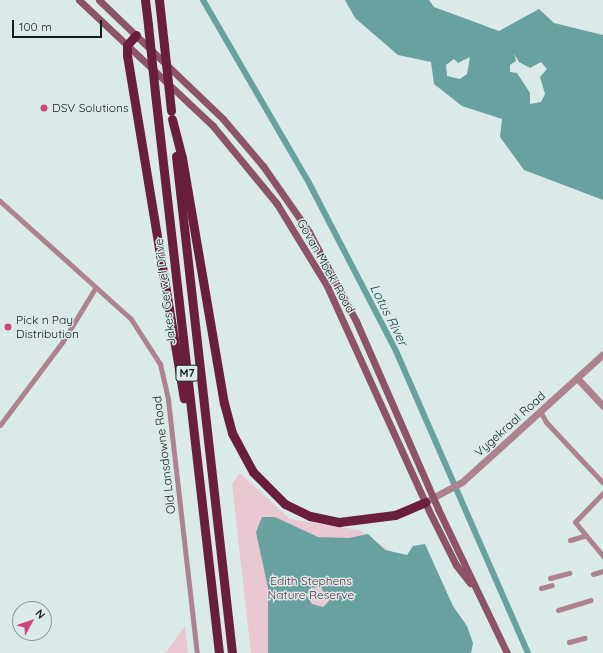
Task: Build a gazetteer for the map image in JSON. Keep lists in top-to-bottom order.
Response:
{
  "streets": {
    "highway": ["Jakes Gerwel Drive", "M7"],
    "main road": ["Govan Mbeki Road"],
    "street": ["Vygekraal Road", "Old Lansdowne Road"]
  },
  "crossings": [
    ["Govan Mbeki Road", "Vygekraal Road"]
  ],
  "water": ["Lotus River"],
  "parks": ["Edith Stephens Nature Reserve"],
  "places": ["DSV Solutions", "Pick n Pay Distribution"],
  "scale_bar": "100 m",
  "north": "top right"
}
